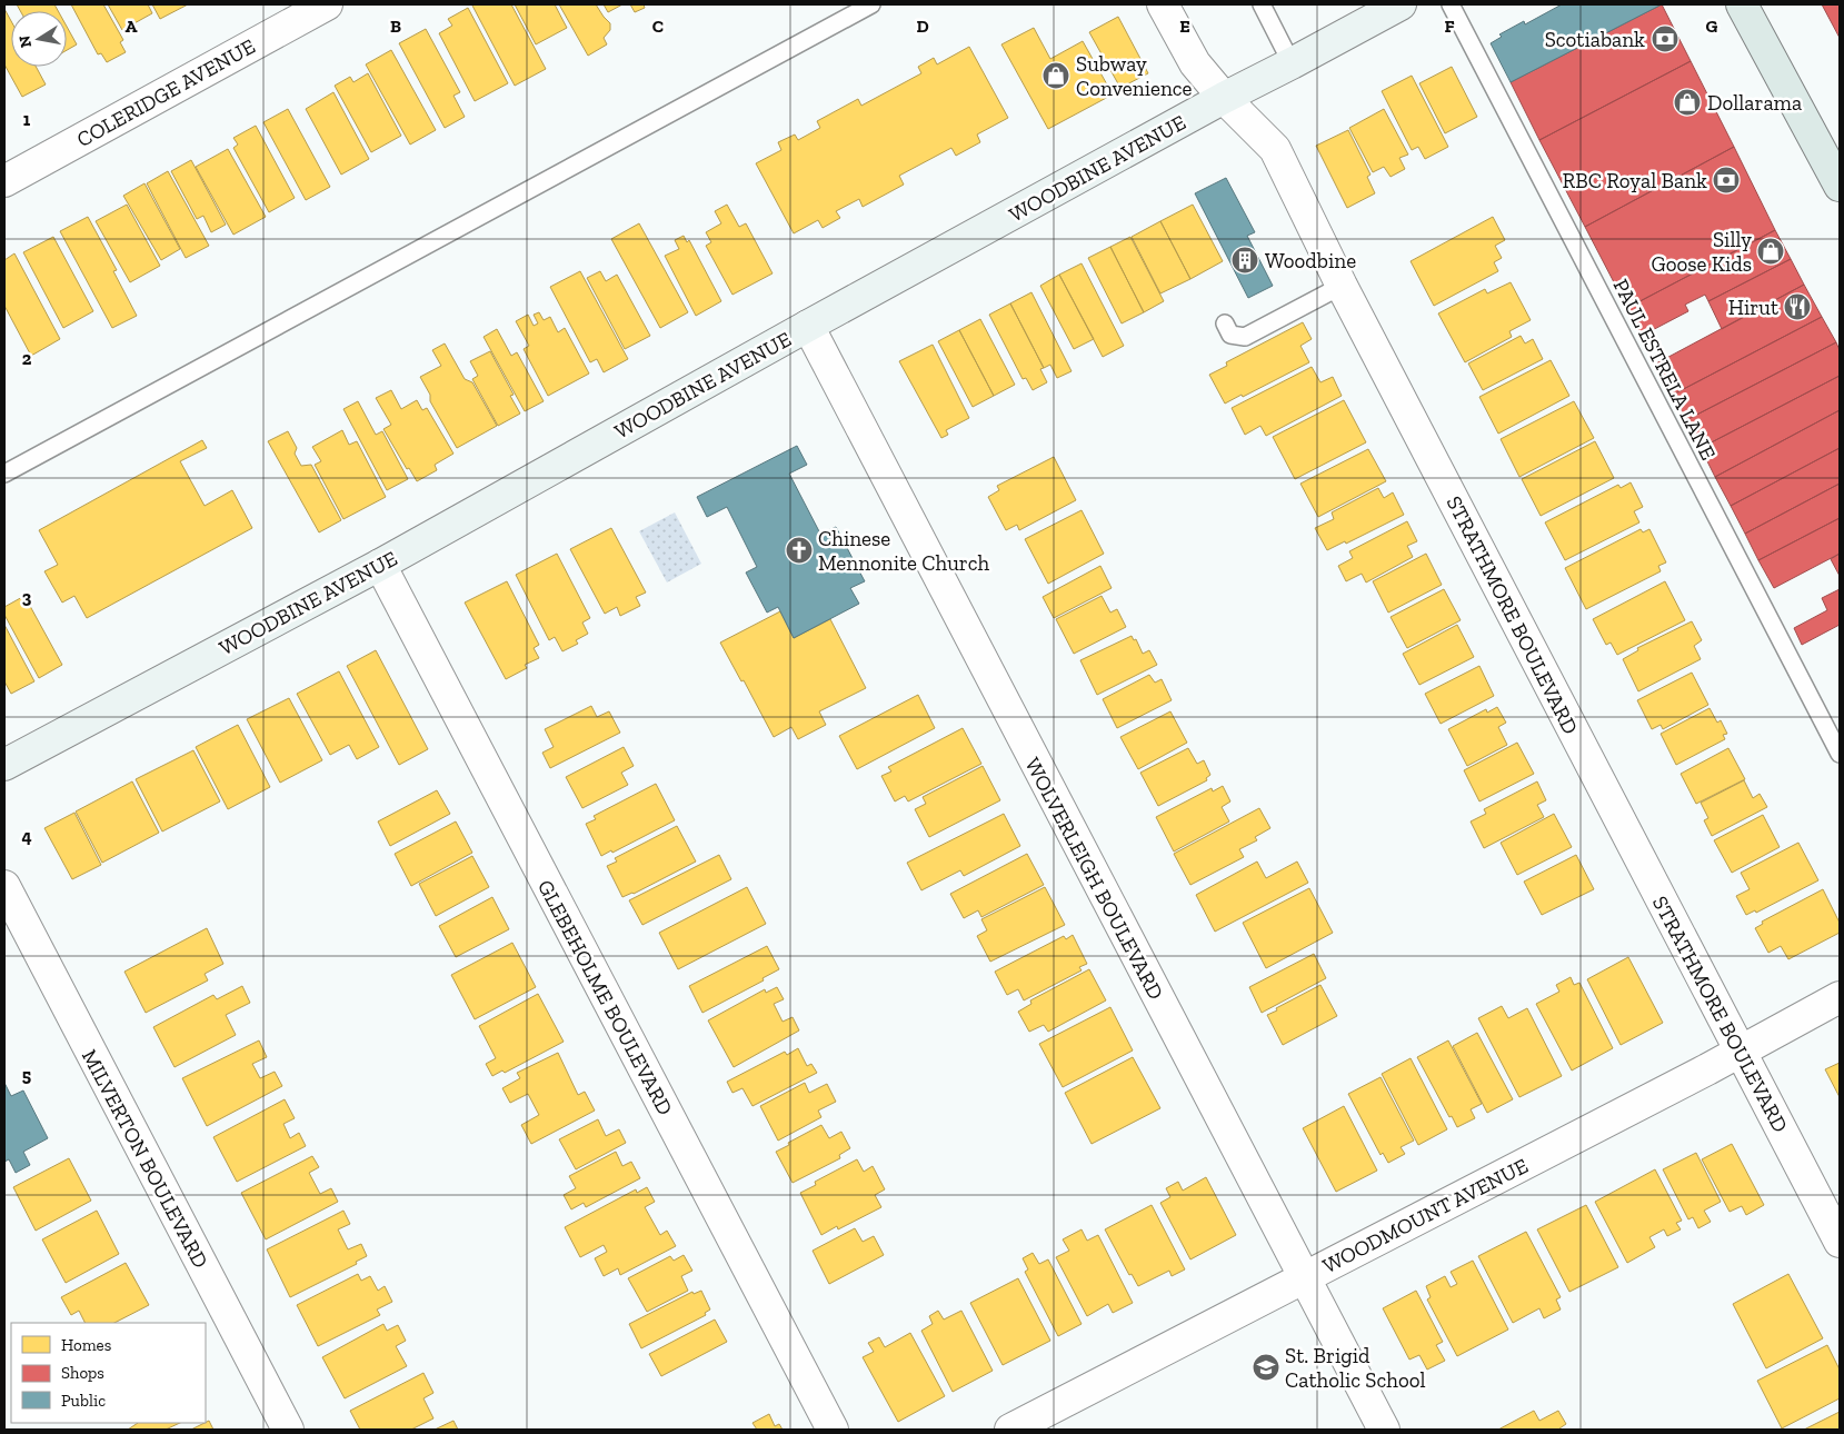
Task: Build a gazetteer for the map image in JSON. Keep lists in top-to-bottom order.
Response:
{
  "streets": {
    "main road": ["WOODBINE AVENUE"],
    "street": [
      "COLERIDGE AVENUE",
      "STRATHMORE BOULEVARD",
      "WOLVERLEIGH BOULEVARD",
      "GLEBEHOLME BOULEVARD",
      "MILVERTON BOULEVARD",
      "WOODMOUNT AVENUE"
    ],
    "lane": ["PAUL ESTRELA LANE"]
  },
  "crossings": [
    ["WOODBINE AVENUE", "STRATHMORE BOULEVARD"],
    ["WOODBINE AVENUE", "WOLVERLEIGH BOULEVARD"],
    ["WOODBINE AVENUE", "GLEBEHOLME BOULEVARD"],
    ["STRATHMORE BOULEVARD", "WOODMOUNT AVENUE"],
    ["WOLVERLEIGH BOULEVARD", "WOODMOUNT AVENUE"]
  ],
  "places": {
    "bank": ["Scotiabank", "RBC Royal Bank"],
    "shop": ["Subway Convenience", "Dollarama", "Silly Goose Kids"],
    "building": ["Woodbine"],
    "restaurant": ["Hirut"],
    "church": ["Chinese Mennonite Church"],
    "school or university": ["St. Brigid Catholic School"]
  },
  "legend": ["Homes", "Shops", "Public"],
  "north": "left",
  "grid": {
    "columns": [
      "A",
      "B",
      "C",
      "D",
      "E",
      "F",
      "G"
    ],
    "rows": [
      "1",
      "2",
      "3",
      "4",
      "5"
    ]
  }
}
